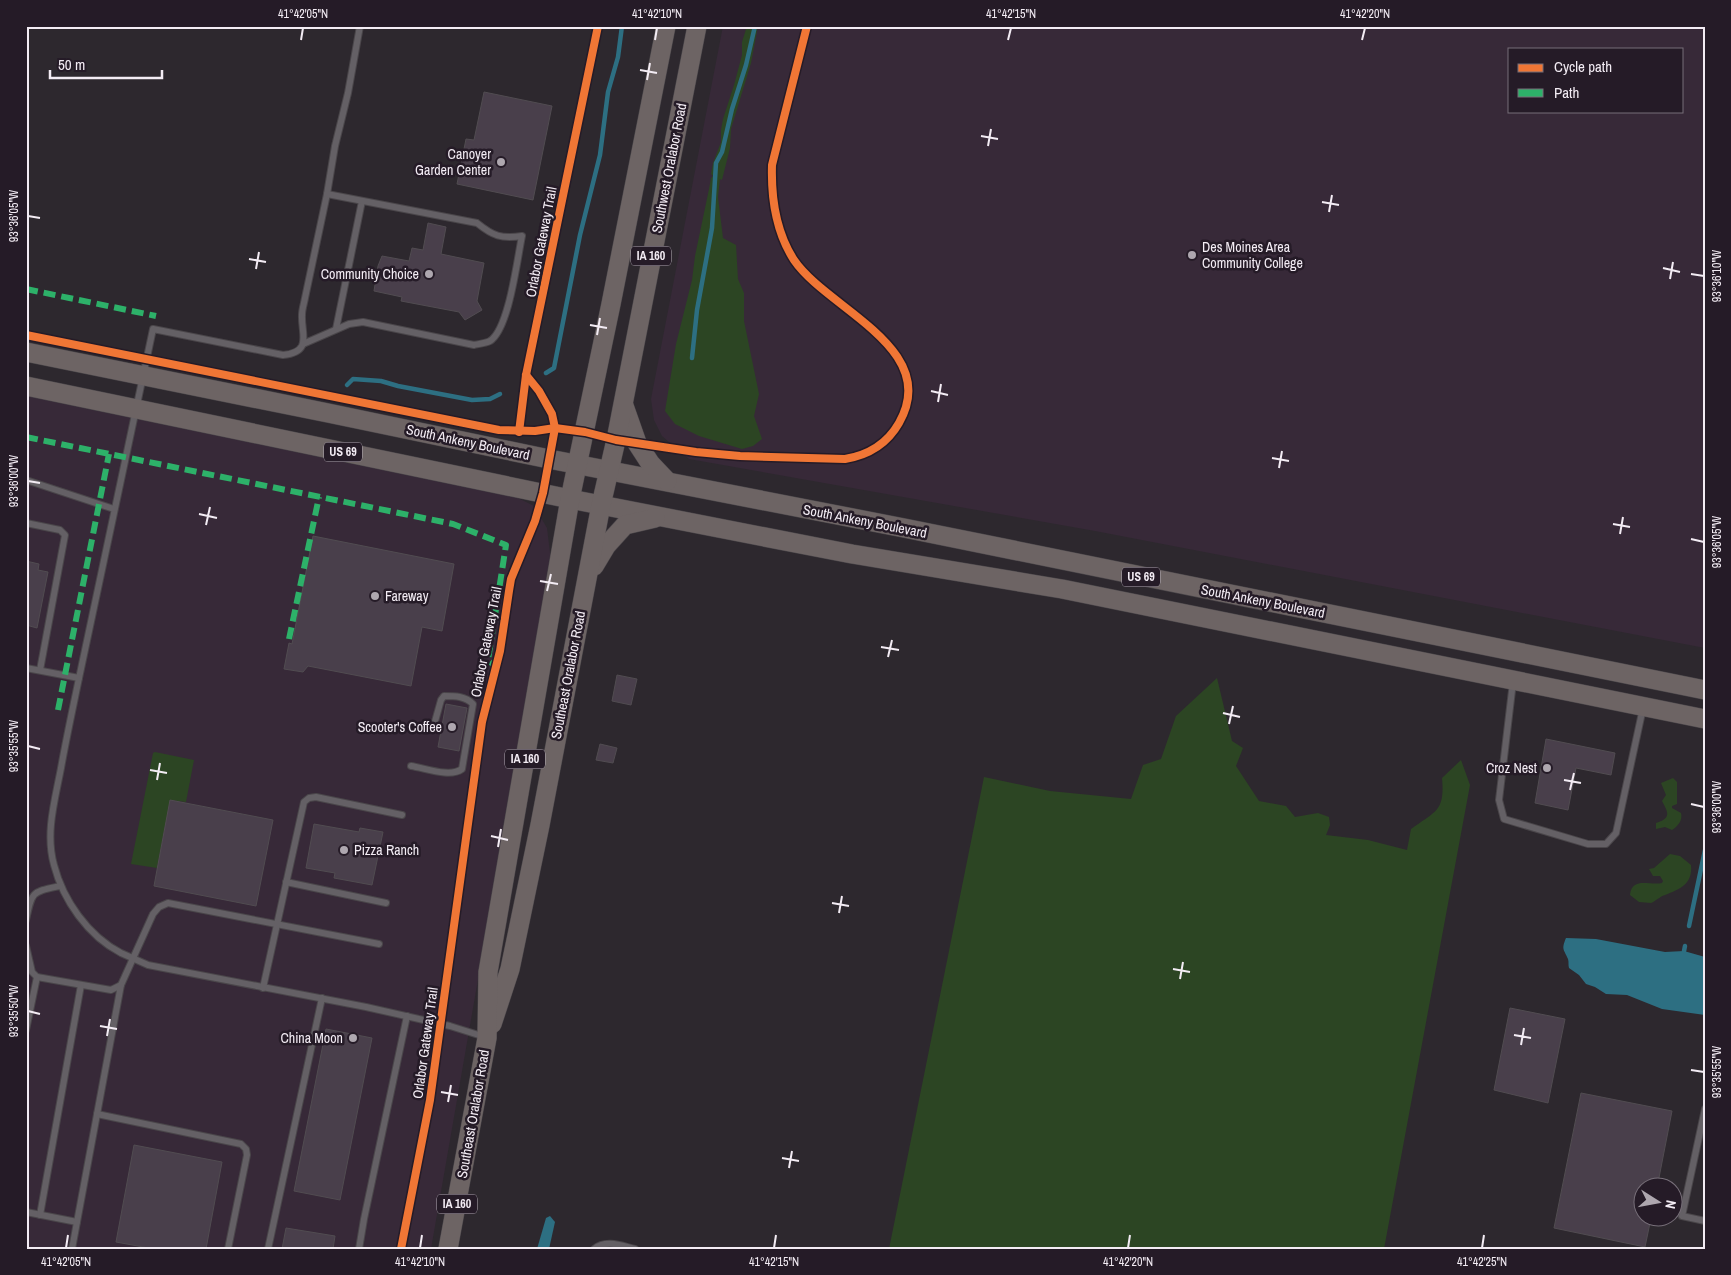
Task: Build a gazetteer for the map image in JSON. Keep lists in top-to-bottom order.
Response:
{
  "streets": {
    "main road": [
      "Southwest Oralabor Road",
      "IA 160",
      "South Ankeny Boulevard",
      "US 69",
      "Southeast Oralabor Road"
    ],
    "cycle path": ["Orlabor Gateway Trail"]
  },
  "crossings": [
    ["Southwest Oralabor Road", "South Ankeny Boulevard"],
    ["Southwest Oralabor Road", "Southeast Oralabor Road"],
    ["IA 160", "South Ankeny Boulevard"],
    ["IA 160", "Southeast Oralabor Road"],
    ["South Ankeny Boulevard", "Southeast Oralabor Road"]
  ],
  "places": [
    "Canoyer Garden Center",
    "Des Moines Area Community College",
    "Community Choice",
    "Fareway",
    "Scooter's Coffee",
    "Croz Nest",
    "Pizza Ranch",
    "China Moon"
  ],
  "legend": ["Cycle path", "Path"],
  "scale_bar": "50 m",
  "north": "right",
  "coordinates": [
    "41°42'05\"N",
    "41°42'10\"N",
    "41°42'15\"N",
    "41°42'20\"N",
    "93°36'05\"W",
    "93°36'10\"W",
    "93°36'00\"W",
    "93°35'55\"W",
    "93°35'50\"W",
    "41°42'25\"N"
  ]
}
